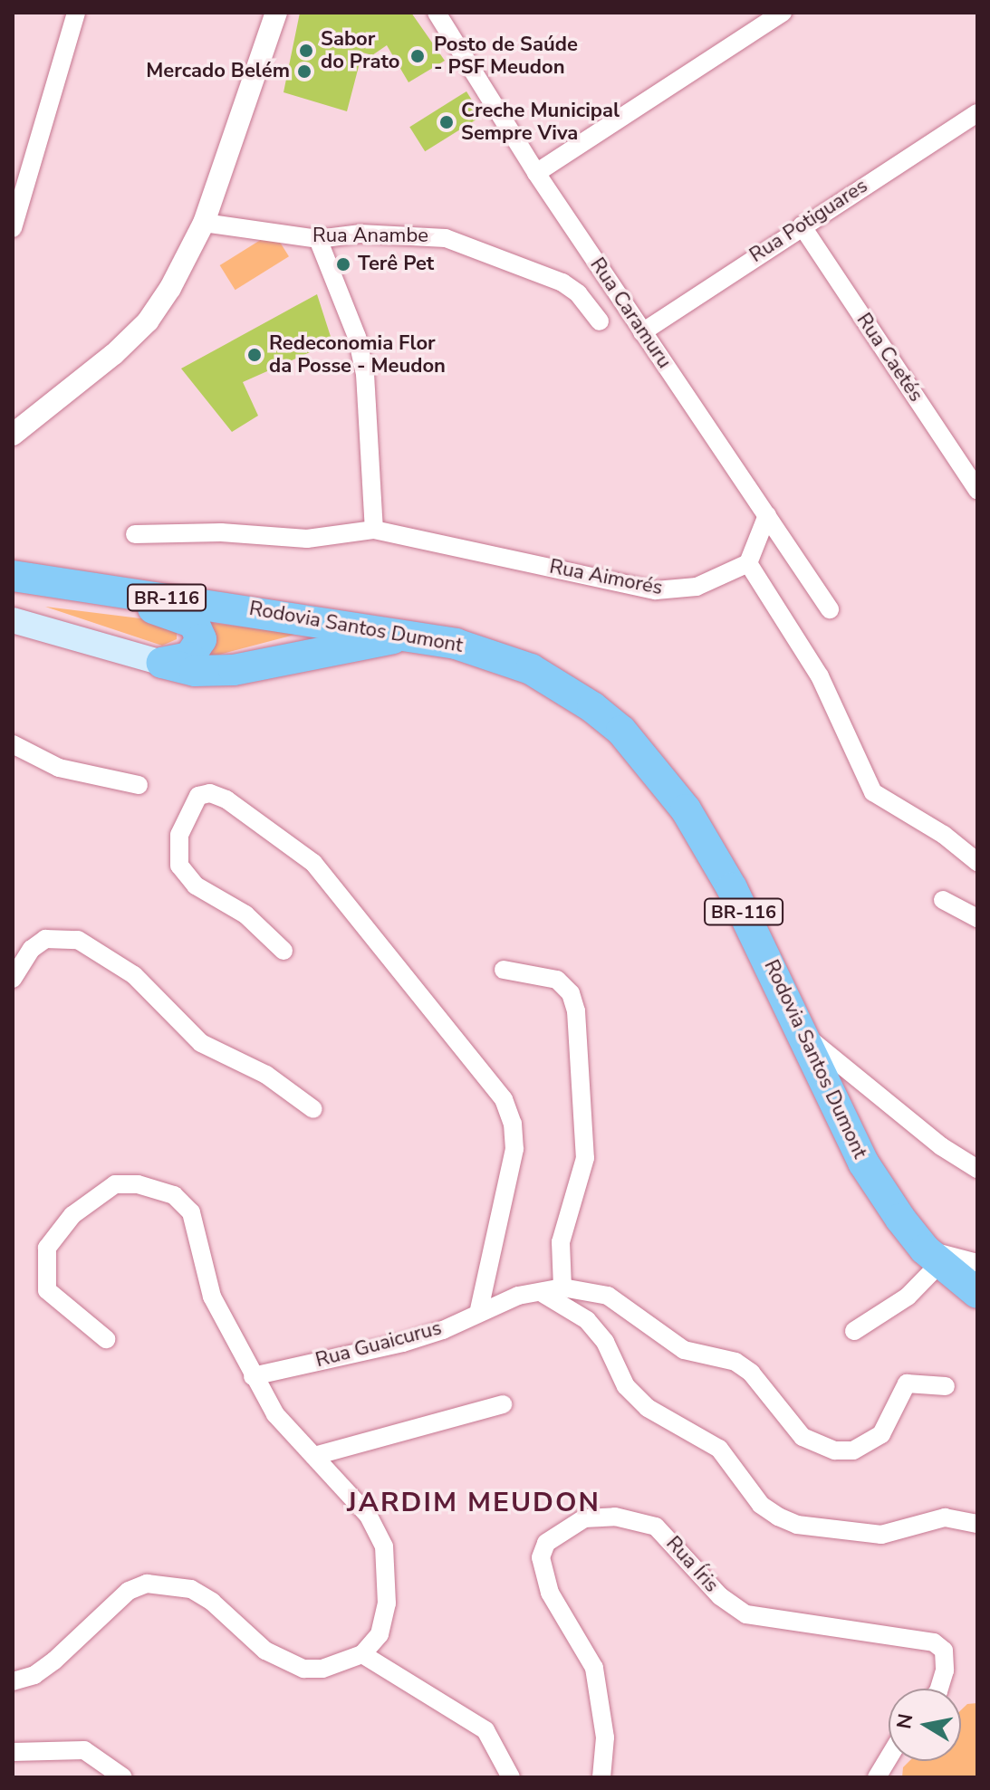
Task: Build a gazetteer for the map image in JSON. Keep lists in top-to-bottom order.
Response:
{
  "streets": {
    "highway": ["BR-116", "Rodovia Santos Dumont"],
    "street": [
      "Rua Potiguares",
      "Rua Anambe",
      "Rua Caramuru",
      "Rua Caetés",
      "Rua Aimorés",
      "Rua Guaicurus",
      "Rua Íris"
    ]
  },
  "crossings": [
    ["Rua Potiguares", "Rua Caramuru"],
    ["Rua Potiguares", "Rua Caetés"],
    ["BR-116", "Rodovia Santos Dumont"]
  ],
  "districts": ["JARDIM MEUDON"],
  "places": [
    "Sabor do Prato",
    "Posto de Saúde - PSF Meudon",
    "Mercado Belém",
    "Creche Municipal Sempre Viva",
    "Terê Pet",
    "Redeconomia Flor da Posse - Meudon"
  ],
  "north": "left"
}
